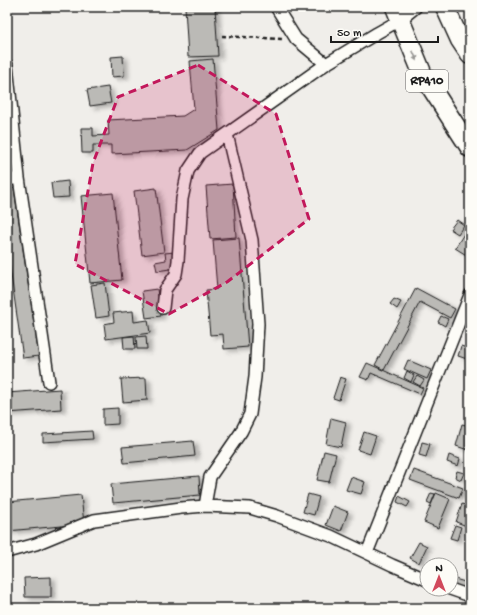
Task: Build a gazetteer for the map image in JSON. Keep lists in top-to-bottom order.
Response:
{
  "streets": {
    "main road": ["RP410"]
  },
  "scale_bar": "50 m",
  "north": "top"
}
